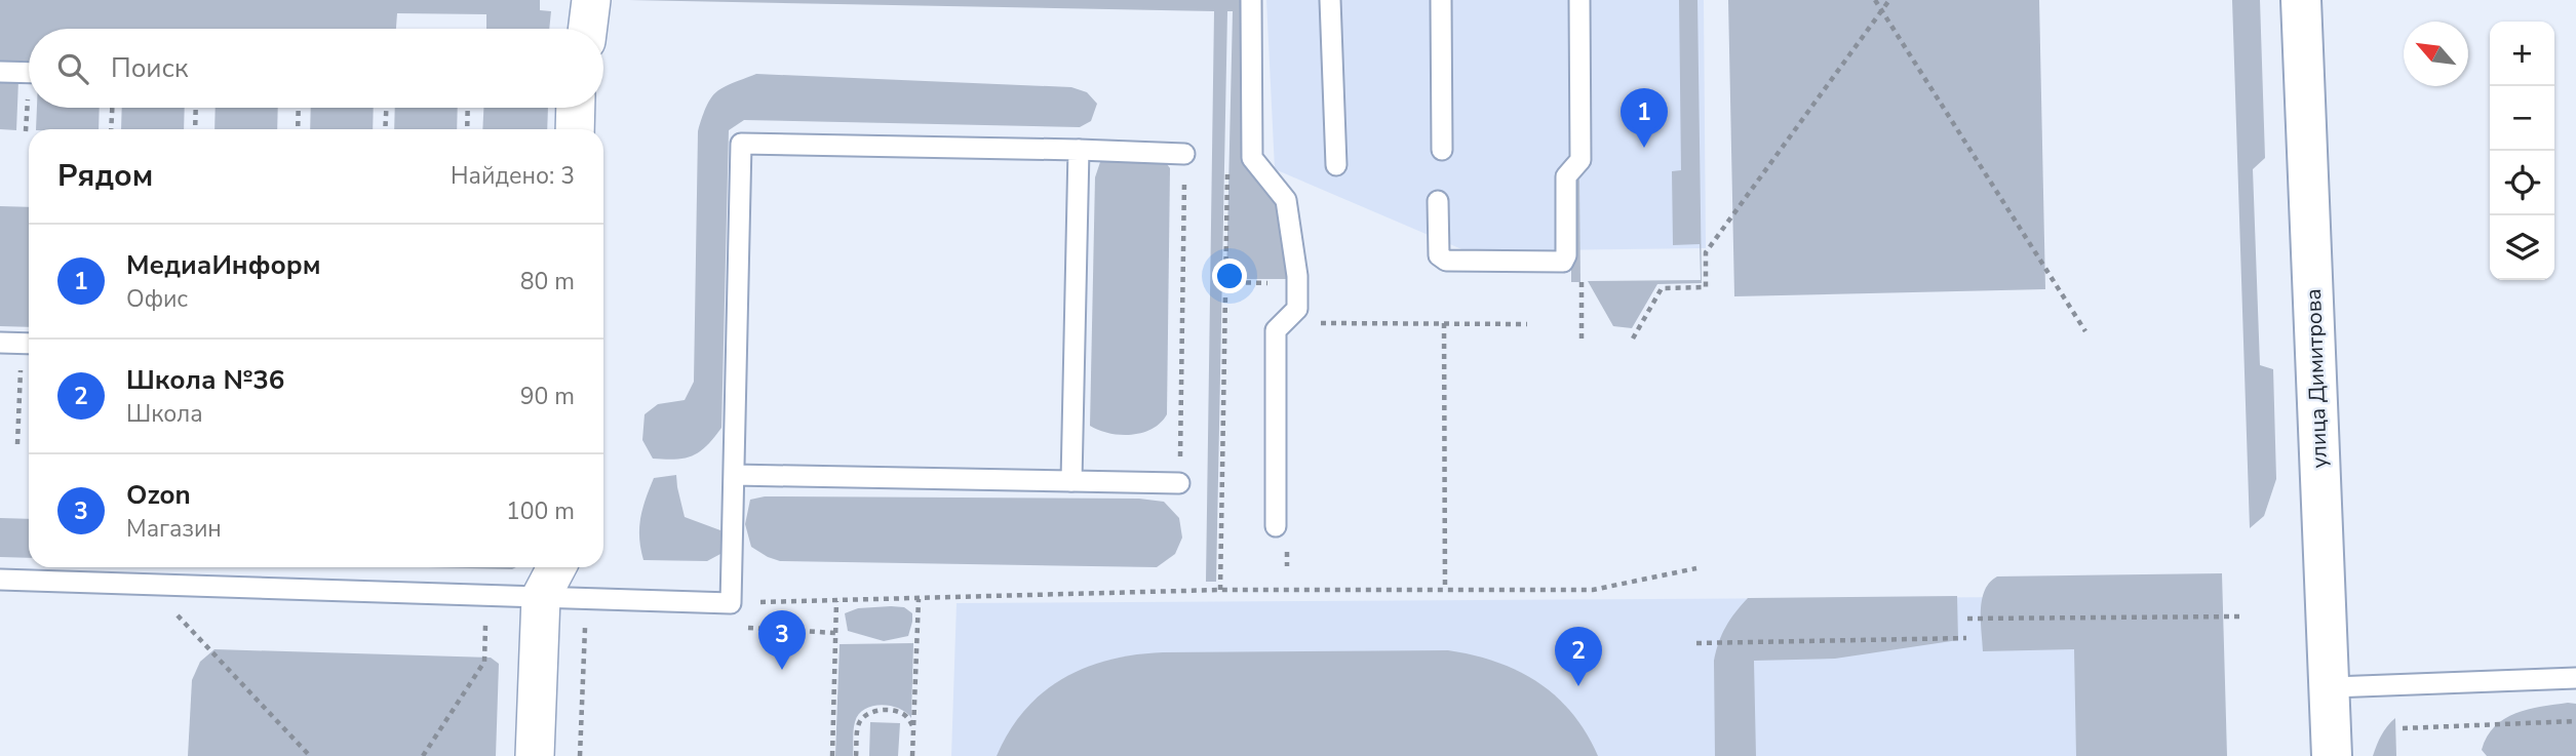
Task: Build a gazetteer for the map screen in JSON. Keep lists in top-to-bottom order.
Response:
{
  "streets": {
    "street": ["улица Димитрова"]
  },
  "north": "top left",
  "page": {
    "map_buttons": ["+", "−"],
    "search": "Поиск",
    "pins": ["1", "3", "2"],
    "heading": ["Рядом", "Найдено: 3"],
    "list": [
      {
        "mark": "1",
        "name": "МедиаИнформ",
        "note": "Офис",
        "value": "80 m"
      },
      {
        "mark": "2",
        "name": "Школа №36",
        "note": "Школа",
        "value": "90 m"
      },
      {
        "mark": "3",
        "name": "Ozon",
        "note": "Магазин",
        "value": "100 m"
      }
    ]
  }
}
